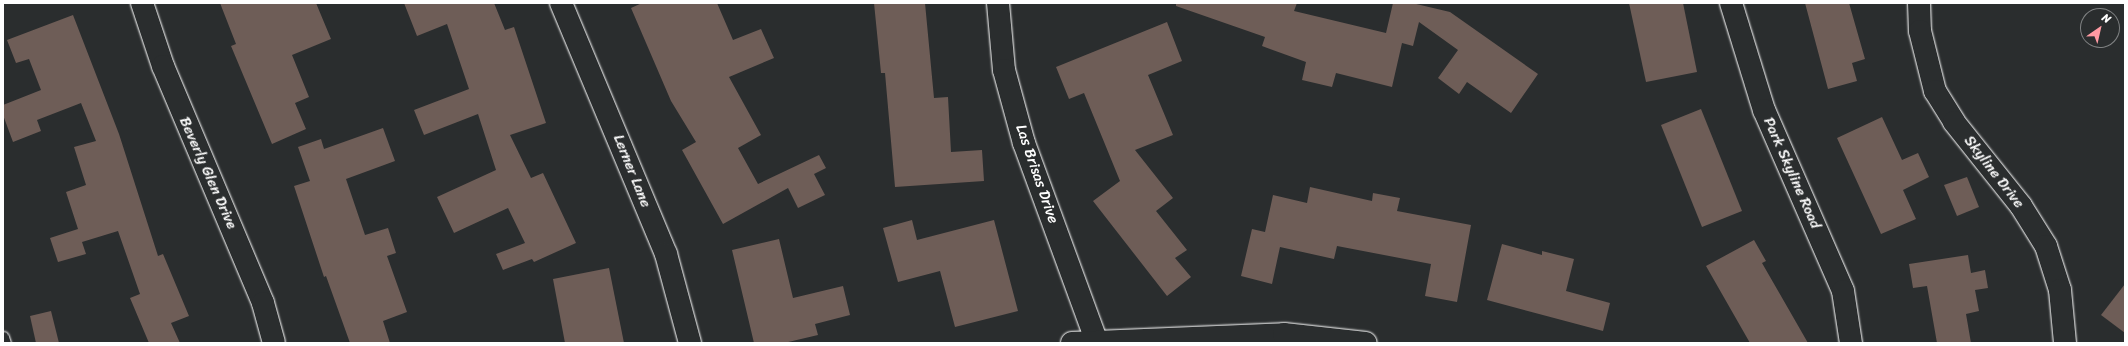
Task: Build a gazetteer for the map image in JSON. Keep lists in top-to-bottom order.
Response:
{
  "streets": {
    "street": [
      "Lerner Lane",
      "Skyline Drive",
      "Beverly Glen Drive",
      "Park Skyline Road",
      "Las Brisas Drive"
    ]
  },
  "north": "top right"
}
